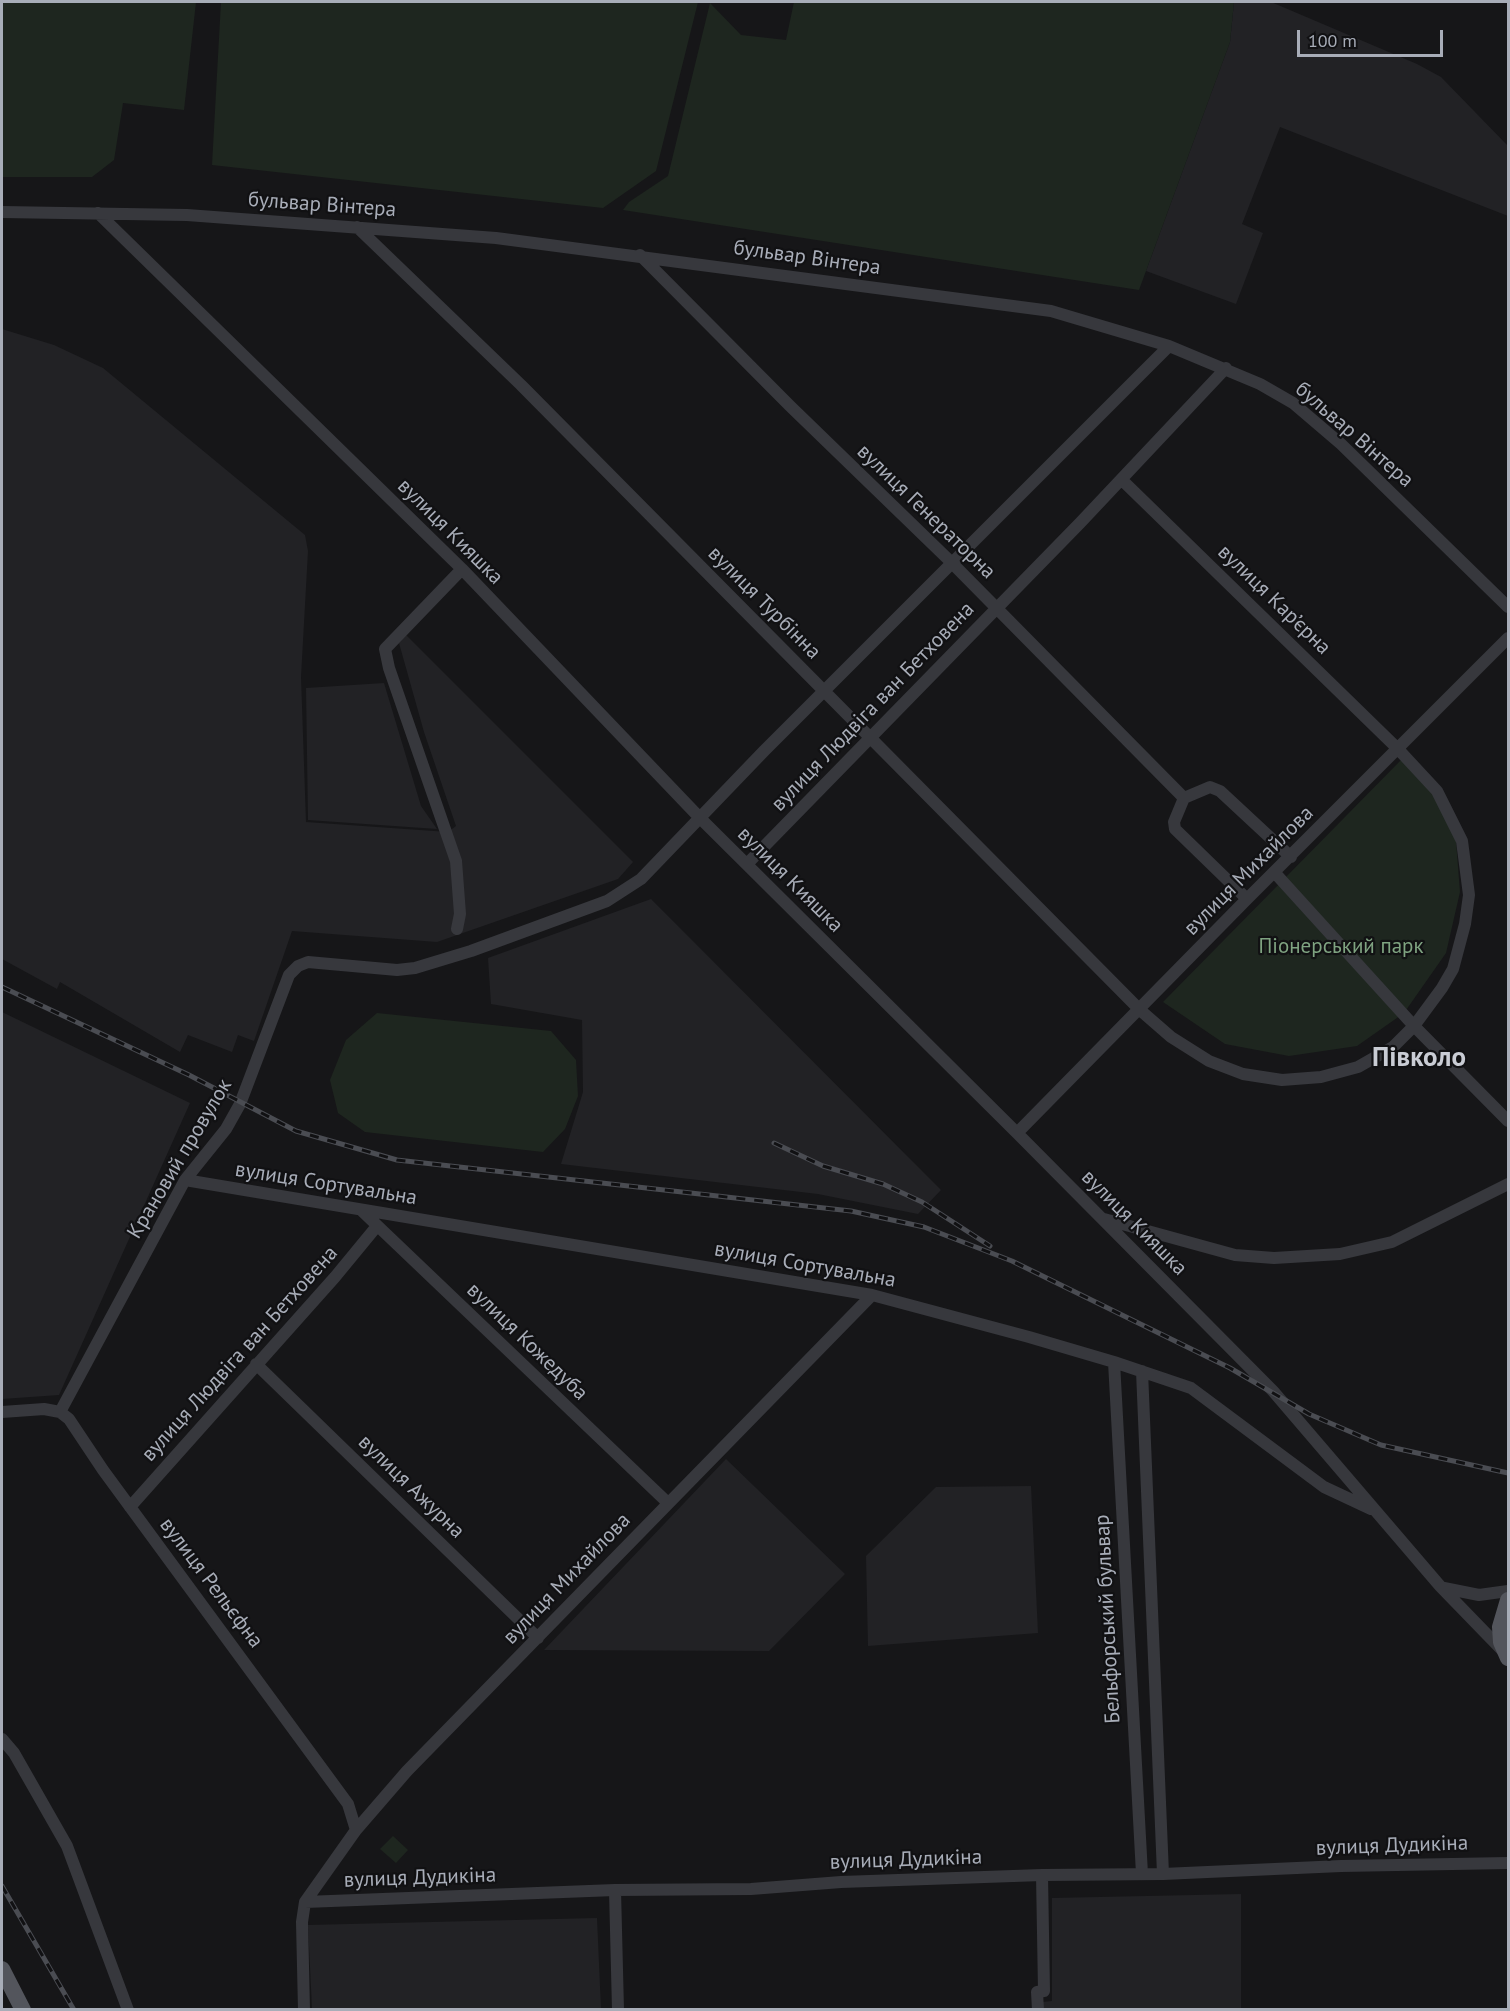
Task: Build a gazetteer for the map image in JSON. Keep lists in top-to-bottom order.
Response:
{
  "streets": {
    "street": [
      "бульвар Вінтера",
      "вулиця Генераторна",
      "вулиця Кияшка",
      "вулиця Кар’єрна",
      "вулиця Турбінна",
      "вулиця Людвіга ван Бетховена",
      "вулиця Михайлова",
      "Крановий провулок",
      "вулиця Сортувальна",
      "вулиця Кожедуба",
      "вулиця Ажурна",
      "вулиця Рельєфна",
      "Бельфорський бульвар",
      "вулиця Дудикіна"
    ]
  },
  "crossings": [
    ["бульвар Вінтера", "вулиця Генераторна"],
    ["бульвар Вінтера", "вулиця Кияшка"],
    ["бульвар Вінтера", "вулиця Турбінна"],
    ["бульвар Вінтера", "вулиця Людвіга ван Бетховена"],
    ["вулиця Генераторна", "вулиця Людвіга ван Бетховена"],
    ["вулиця Кияшка", "вулиця Людвіга ван Бетховена"],
    ["вулиця Кияшка", "вулиця Михайлова"],
    ["вулиця Кияшка", "Крановий провулок"],
    ["вулиця Кияшка", "вулиця Сортувальна"],
    ["вулиця Кар’єрна", "вулиця Турбінна"],
    ["вулиця Кар’єрна", "вулиця Людвіга ван Бетховена"],
    ["вулиця Кар’єрна", "вулиця Михайлова"],
    ["вулиця Турбінна", "вулиця Людвіга ван Бетховена"],
    ["вулиця Турбінна", "вулиця Михайлова"],
    ["вулиця Людвіга ван Бетховена", "вулиця Кожедуба"],
    ["вулиця Людвіга ван Бетховена", "вулиця Ажурна"],
    ["вулиця Людвіга ван Бетховена", "вулиця Рельєфна"],
    ["вулиця Михайлова", "вулиця Сортувальна"],
    ["вулиця Михайлова", "вулиця Кожедуба"],
    ["вулиця Михайлова", "вулиця Ажурна"],
    ["вулиця Михайлова", "вулиця Рельєфна"],
    ["вулиця Михайлова", "вулиця Дудикіна"],
    ["Крановий провулок", "вулиця Сортувальна"],
    ["Крановий провулок", "вулиця Рельєфна"],
    ["вулиця Сортувальна", "вулиця Кожедуба"],
    ["вулиця Сортувальна", "Бельфорський бульвар"],
    ["Бельфорський бульвар", "вулиця Дудикіна"]
  ],
  "districts": ["Півколо"],
  "parks": ["Піонерський парк"],
  "scale_bar": "100 m"
}
